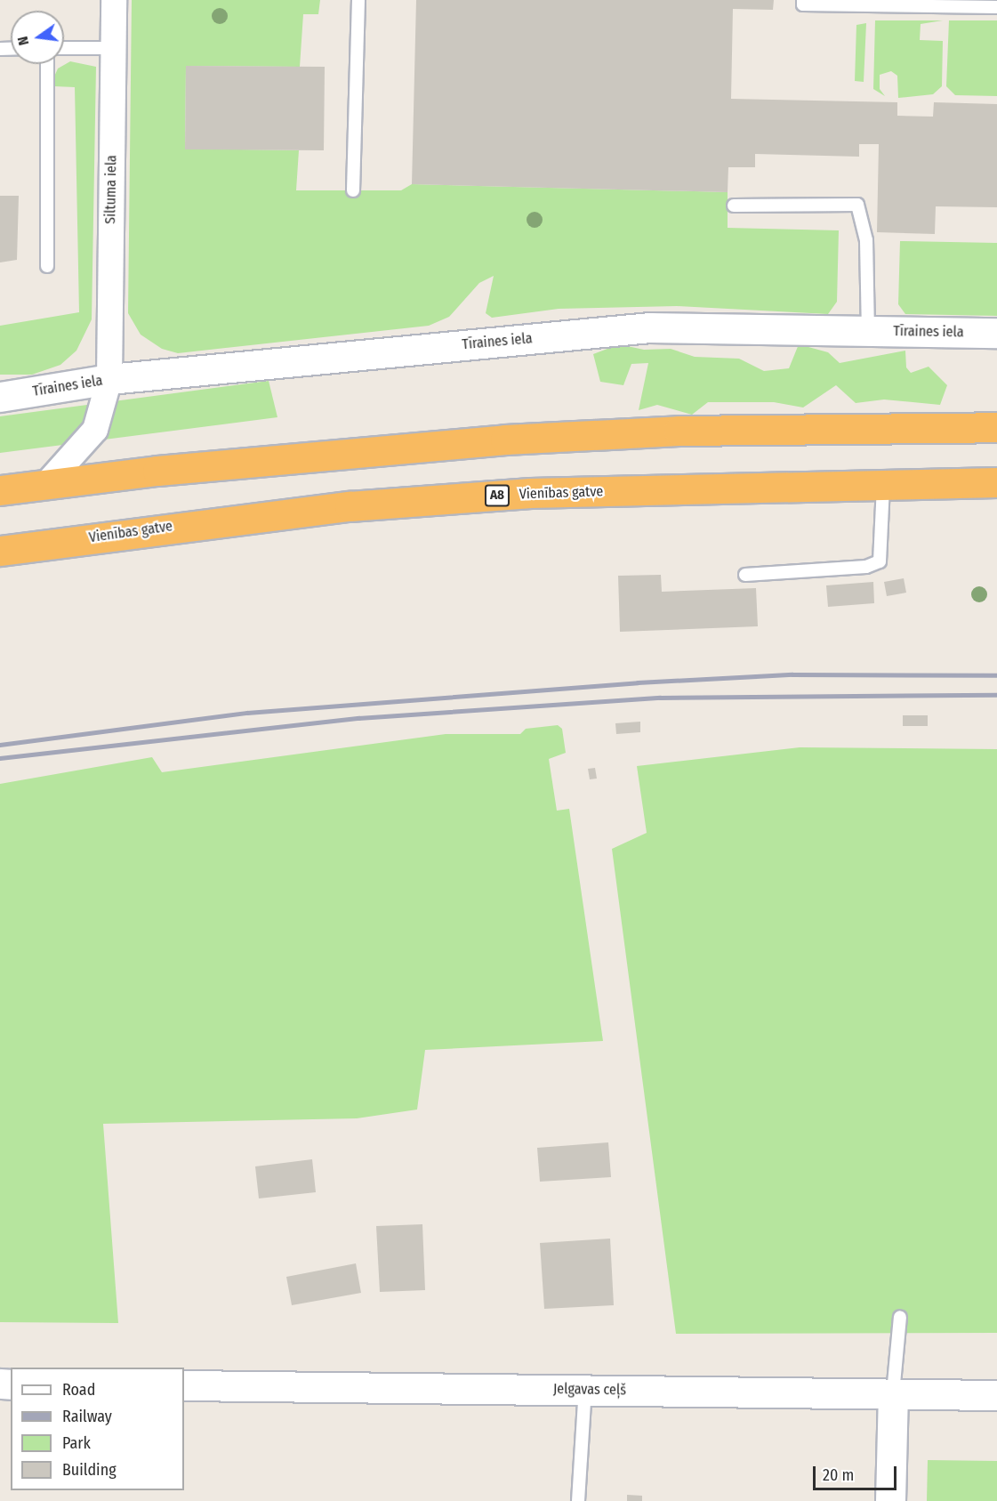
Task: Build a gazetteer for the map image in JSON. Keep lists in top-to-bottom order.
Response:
{
  "streets": {
    "highway": ["Vienības gatve", "A8"],
    "street": ["Siltuma iela", "Tīraines iela", "Jelgavas ceļš"]
  },
  "crossings": [
    ["Siltuma iela", "Tīraines iela"]
  ],
  "legend": [
    "Road",
    "Railway",
    "Park",
    "Building"
  ],
  "scale_bar": "20 m",
  "north": "left"
}
